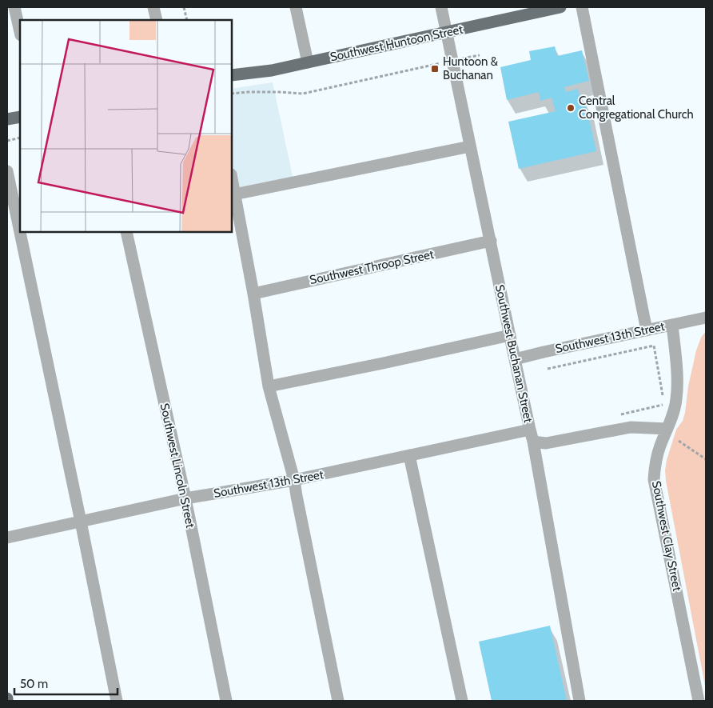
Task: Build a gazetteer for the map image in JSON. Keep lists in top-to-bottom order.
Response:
{
  "streets": {
    "main road": ["Southwest Huntoon Street"],
    "street": [
      "Southwest Throop Street",
      "Southwest 13th Street",
      "Southwest Buchanan Street",
      "Southwest Lincoln Street",
      "Southwest Clay Street"
    ]
  },
  "crossings": [
    ["Southwest Huntoon Street", "Southwest Buchanan Street"],
    ["Southwest Throop Street", "Southwest Buchanan Street"],
    ["Southwest 13th Street", "Southwest Buchanan Street"],
    ["Southwest 13th Street", "Southwest Lincoln Street"],
    ["Southwest 13th Street", "Southwest Clay Street"]
  ],
  "places": {
    "transit": ["Huntoon & Buchanan"],
    "other": ["Central Congregational Church"]
  },
  "scale_bar": "50 m"
}
